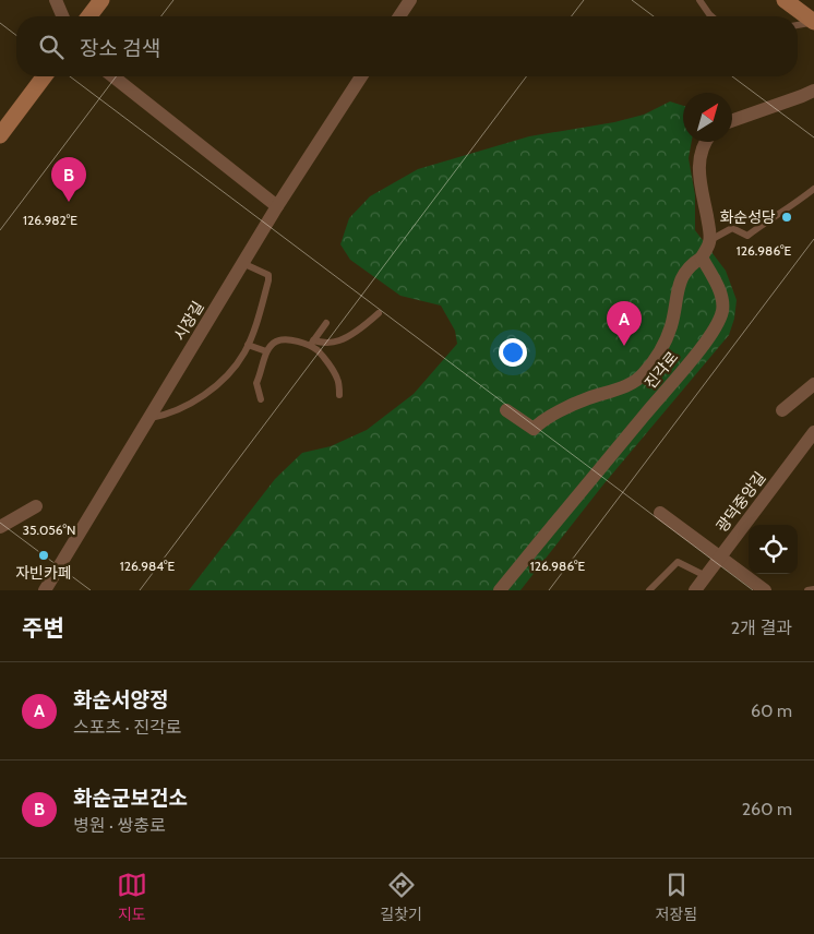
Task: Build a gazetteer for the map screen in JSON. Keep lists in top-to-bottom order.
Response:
{
  "streets": {
    "street": ["시장길", "진각로", "광덕중앙길"]
  },
  "places": ["화순성당", "자빈카페"],
  "north": "top right",
  "page": {
    "search": "장소 검색",
    "pins": ["B", "A"],
    "heading": ["주변", "2개 결과"],
    "list": [
      {
        "mark": "A",
        "name": "화순서양정",
        "note": "스포츠 · 진각로",
        "value": "60 m"
      },
      {
        "mark": "B",
        "name": "화순군보건소",
        "note": "병원 · 쌍충로",
        "value": "260 m"
      }
    ],
    "nav": ["지도", "길찾기", "저장됨"]
  },
  "coordinates": [
    "126.982°E",
    "126.986°E",
    "35.056°N",
    "126.984°E"
  ]
}
